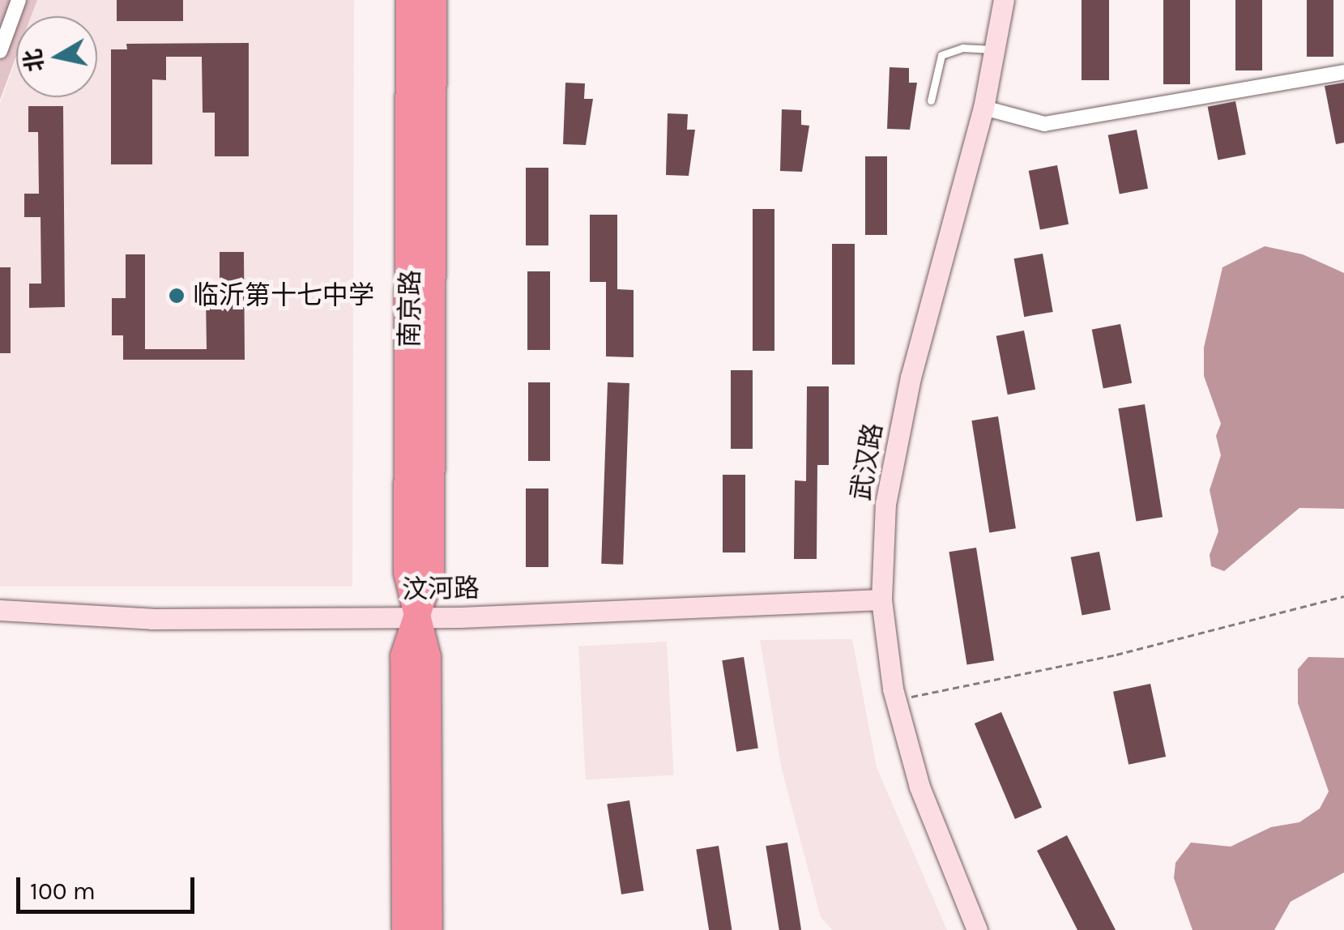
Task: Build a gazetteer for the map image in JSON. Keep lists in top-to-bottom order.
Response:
{
  "streets": {
    "highway": ["南京路"],
    "street": ["武汉路", "汶河路"]
  },
  "crossings": [
    ["南京路", "汶河路"],
    ["武汉路", "汶河路"]
  ],
  "places": ["临沂第十七中学"],
  "scale_bar": "100 m",
  "north": "left"
}
